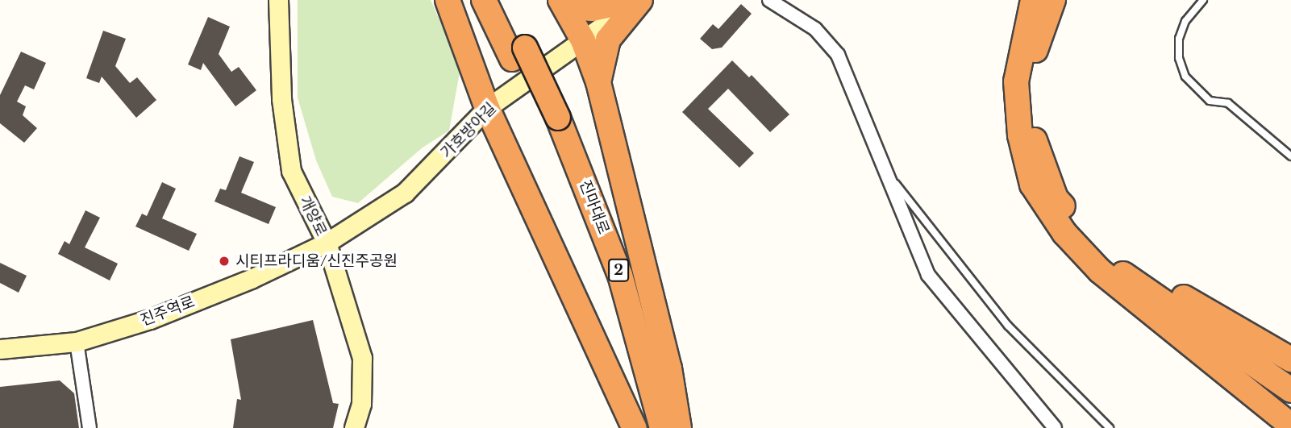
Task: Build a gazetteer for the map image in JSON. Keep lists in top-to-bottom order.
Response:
{
  "streets": {
    "highway": ["진마대로", "2"],
    "street": ["가호방아길", "개양로", "진주역로"]
  },
  "crossings": [
    ["가호방아길", "개양로"],
    ["가호방아길", "진주역로"],
    ["진마대로", "2"],
    ["개양로", "진주역로"]
  ],
  "places": ["시티프라디움/신진주공원"]
}
